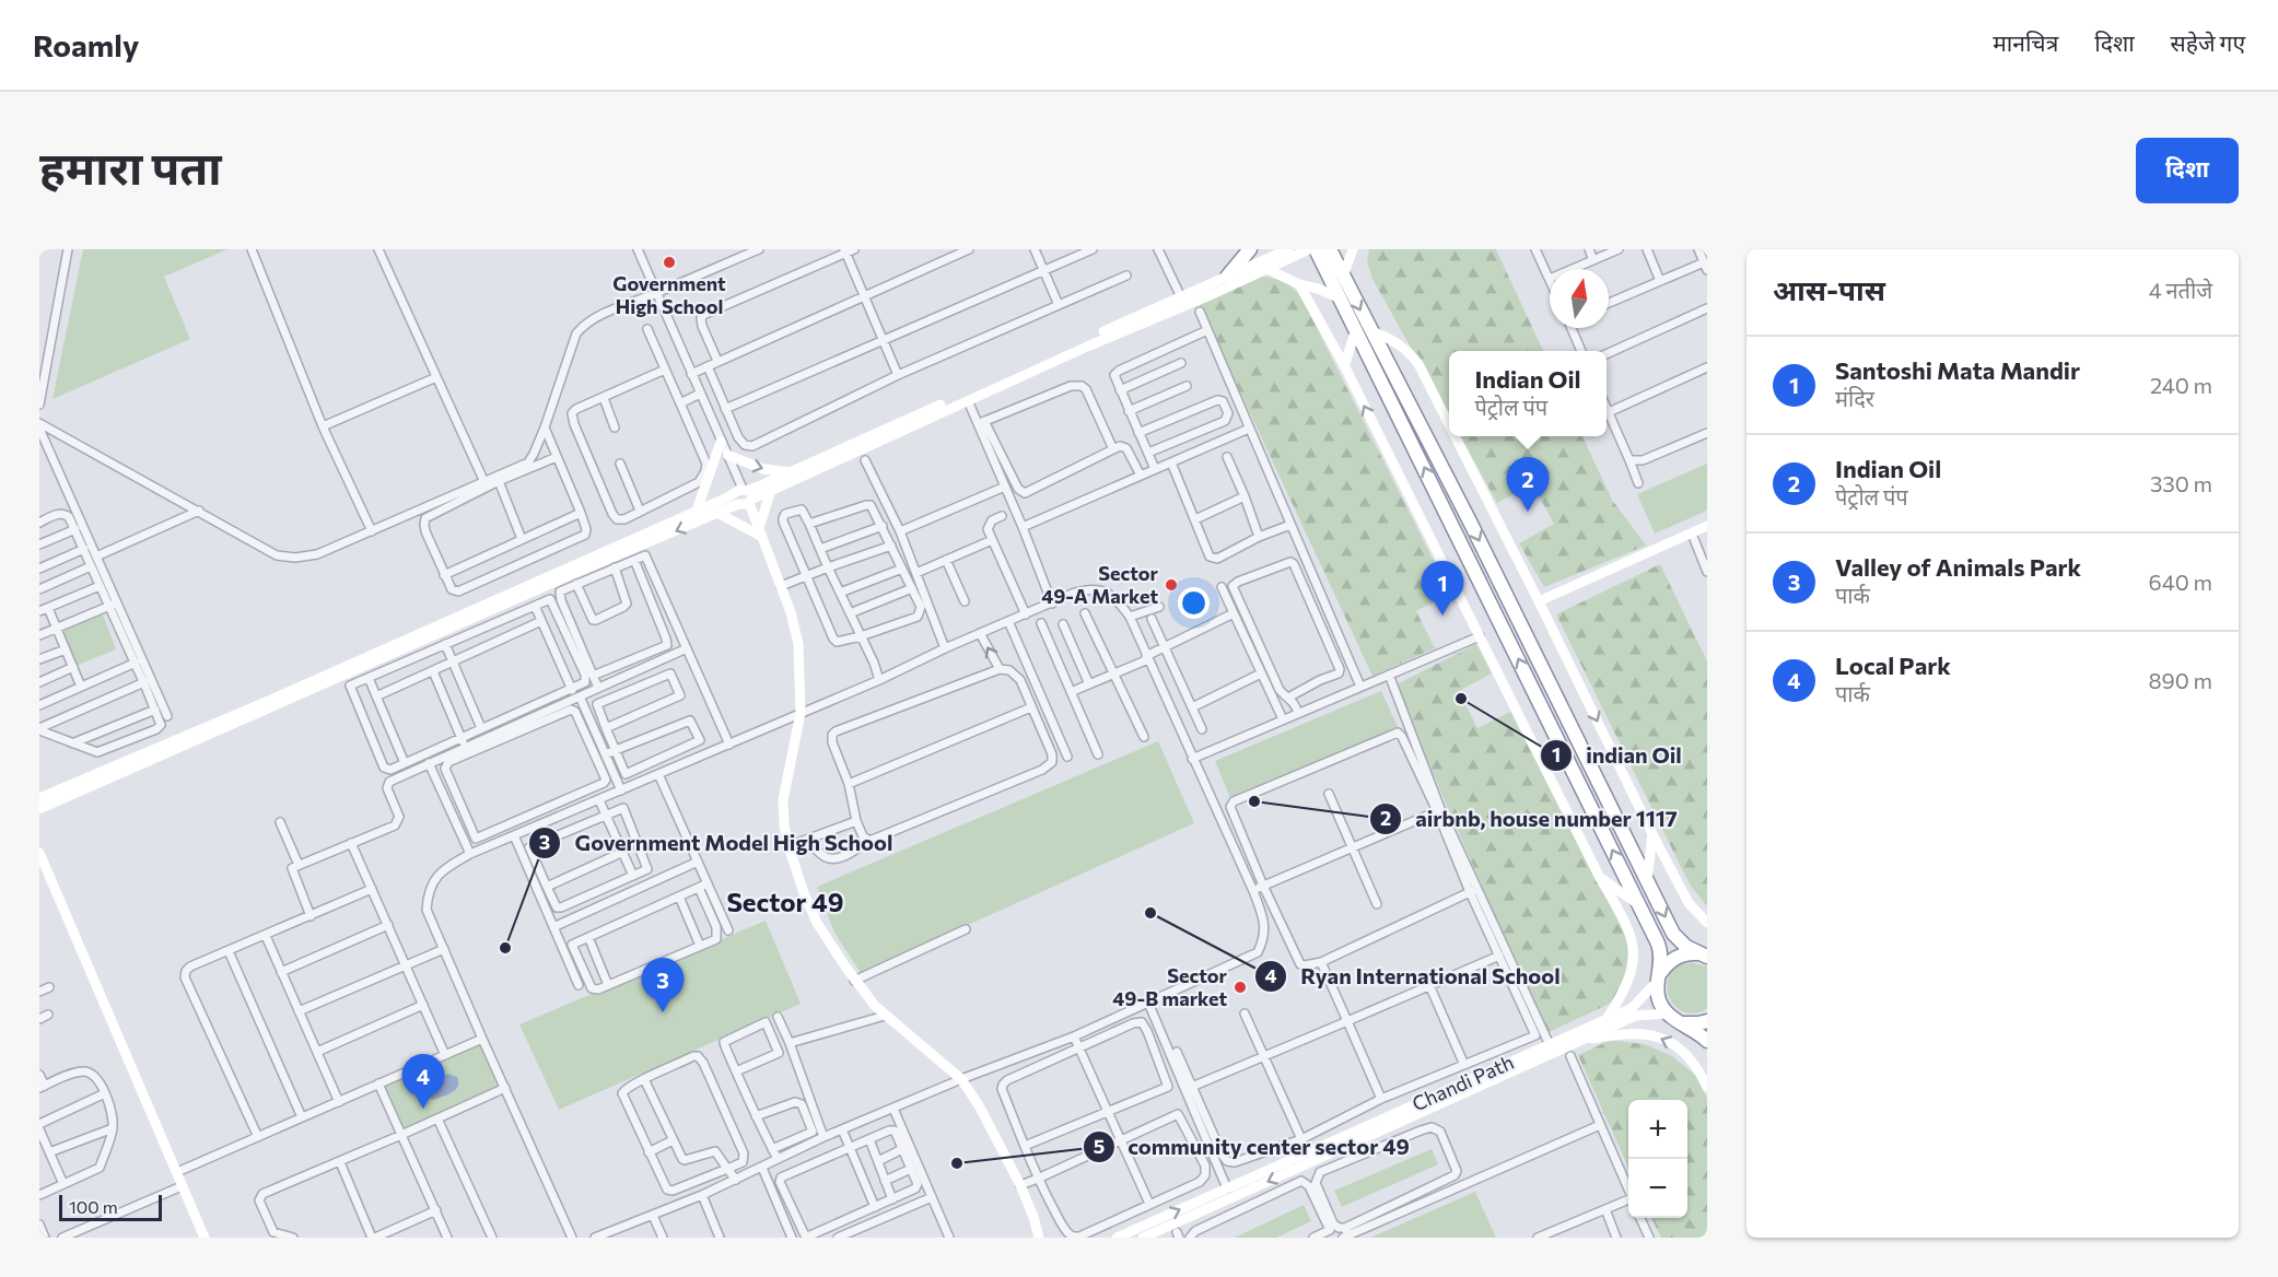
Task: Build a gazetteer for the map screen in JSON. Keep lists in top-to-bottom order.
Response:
{
  "streets": {
    "main road": ["Chandi Path"]
  },
  "districts": ["Sector 49"],
  "places": [
    "Government High School",
    "Sector 49-A Market",
    "indian Oil",
    "airbnb, house number 1117",
    "Ryan International School",
    "Government Model High School",
    "Sector 49-B market",
    "community center sector 49"
  ],
  "scale_bar": "100 m",
  "north": "top",
  "page": {
    "header": "Roamly",
    "nav": ["मानचित्र", "दिशा", "सहेजे गए"],
    "title": "हमारा पता",
    "buttons": "दिशा",
    "heading": ["आस-पास", "4 नतीजे"],
    "list": [
      {
        "mark": "1",
        "name": "Santoshi Mata Mandir",
        "note": "मंदिर",
        "value": "240 m"
      },
      {
        "mark": "2",
        "name": "Indian Oil",
        "note": "पेट्रोल पंप",
        "value": "330 m"
      },
      {
        "mark": "3",
        "name": "Valley of Animals Park",
        "note": "पार्क",
        "value": "640 m"
      },
      {
        "mark": "4",
        "name": "Local Park",
        "note": "पार्क",
        "value": "890 m"
      }
    ],
    "popup": ["Indian Oil", "पेट्रोल पंप"],
    "pins": [
      "2",
      "1",
      "3",
      "4"
    ],
    "map_buttons": ["+", "−"],
    "scale": "100 m"
  }
}
